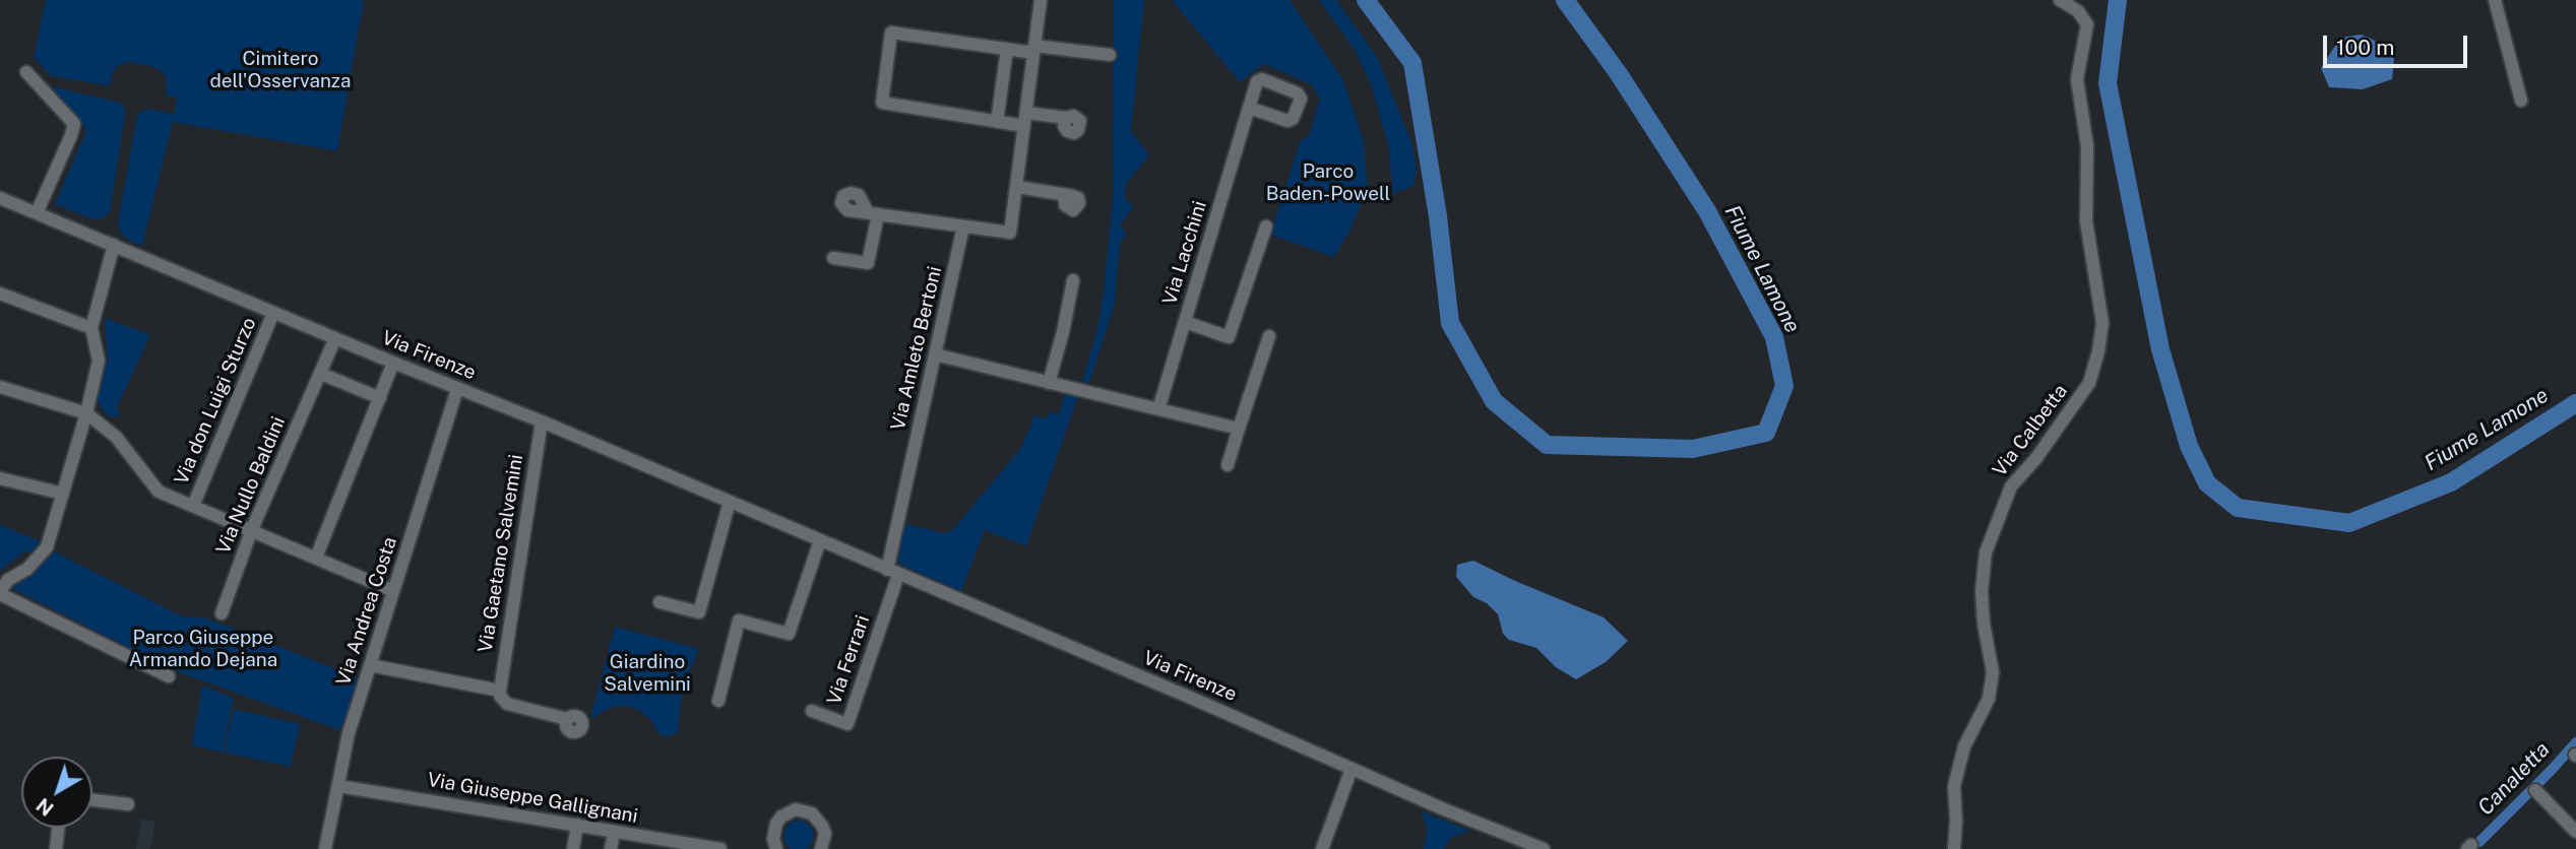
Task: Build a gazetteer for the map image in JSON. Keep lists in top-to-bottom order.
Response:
{
  "streets": {
    "street": [
      "Via Lacchini",
      "Via Amleto Bertoni",
      "Via Firenze",
      "Via don Luigi Sturzo",
      "Via Calbetta",
      "Via Nullo Baldini",
      "Via Gaetano Salvemini",
      "Via Andrea Costa",
      "Via Ferrari",
      "Via Giuseppe Gallignani"
    ]
  },
  "crossings": [
    ["Via Amleto Bertoni", "Via Firenze"],
    ["Via Amleto Bertoni", "Via Ferrari"],
    ["Via Firenze", "Via don Luigi Sturzo"],
    ["Via Firenze", "Via Nullo Baldini"],
    ["Via Firenze", "Via Gaetano Salvemini"],
    ["Via Firenze", "Via Andrea Costa"],
    ["Via Firenze", "Via Ferrari"],
    ["Via Andrea Costa", "Via Giuseppe Gallignani"]
  ],
  "water": ["Fiume Lamone", "Canaletta"],
  "parks": [
    "Cimitero dell'Osservanza",
    "Parco Baden-Powell",
    "Parco Giuseppe Armando Dejana",
    "Giardino Salvemini"
  ],
  "scale_bar": "100 m",
  "north": "bottom left"
}
